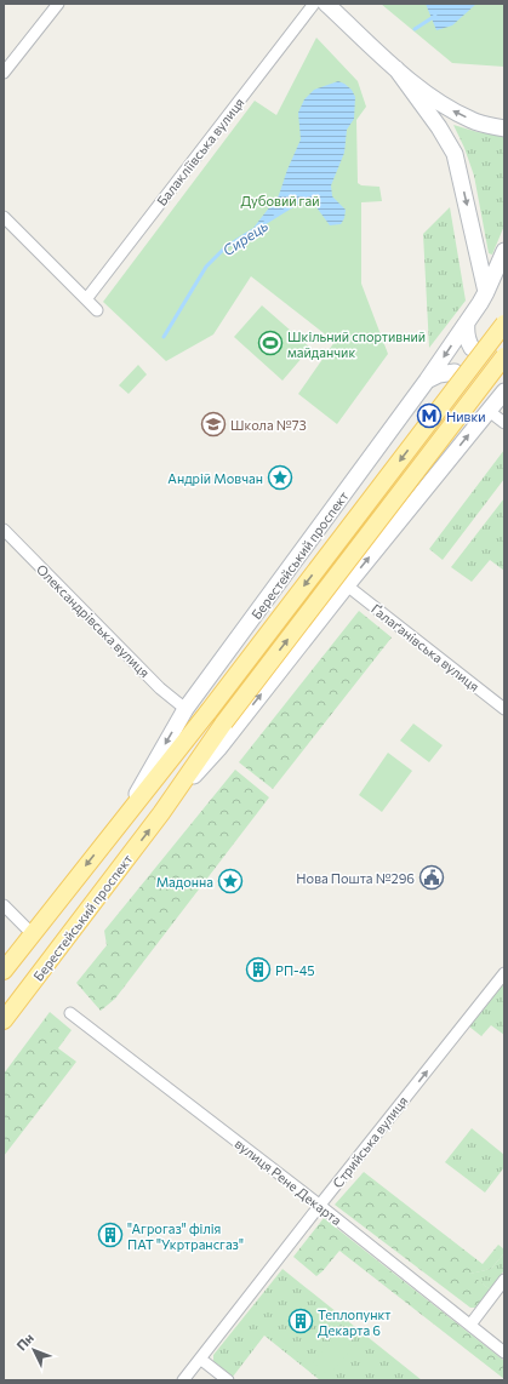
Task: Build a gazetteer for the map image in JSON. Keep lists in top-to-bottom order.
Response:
{
  "streets": {
    "main road": ["Берестейський проспект"],
    "street": [
      "Балакліївська вулиця",
      "Олександрівська вулиця",
      "Ґалаґанівська вулиця",
      "Стрийська вулиця",
      "вулиця Рене Декарта"
    ]
  },
  "crossings": [
    ["Берестейський проспект", "Олександрівська вулиця"],
    ["Берестейський проспект", "Ґалаґанівська вулиця"],
    ["Стрийська вулиця", "вулиця Рене Декарта"]
  ],
  "one_way": ["Стрийська вулиця"],
  "water": ["Сирець"],
  "parks": ["Дубовий гай"],
  "places": {
    "sports": ["Шкільний спортивний майданчик"],
    "metro station": ["Нивки"],
    "school or university": ["Школа №73"],
    "place": ["Андрій Мовчан", "Мадонна"],
    "public building": ["Нова Пошта №296"],
    "building": ["РП-45", "\"Агрогаз\" філія ПАТ \"Укртрансгаз\"", "Теплопункт Декарта 6"]
  },
  "north": "top left"
}
